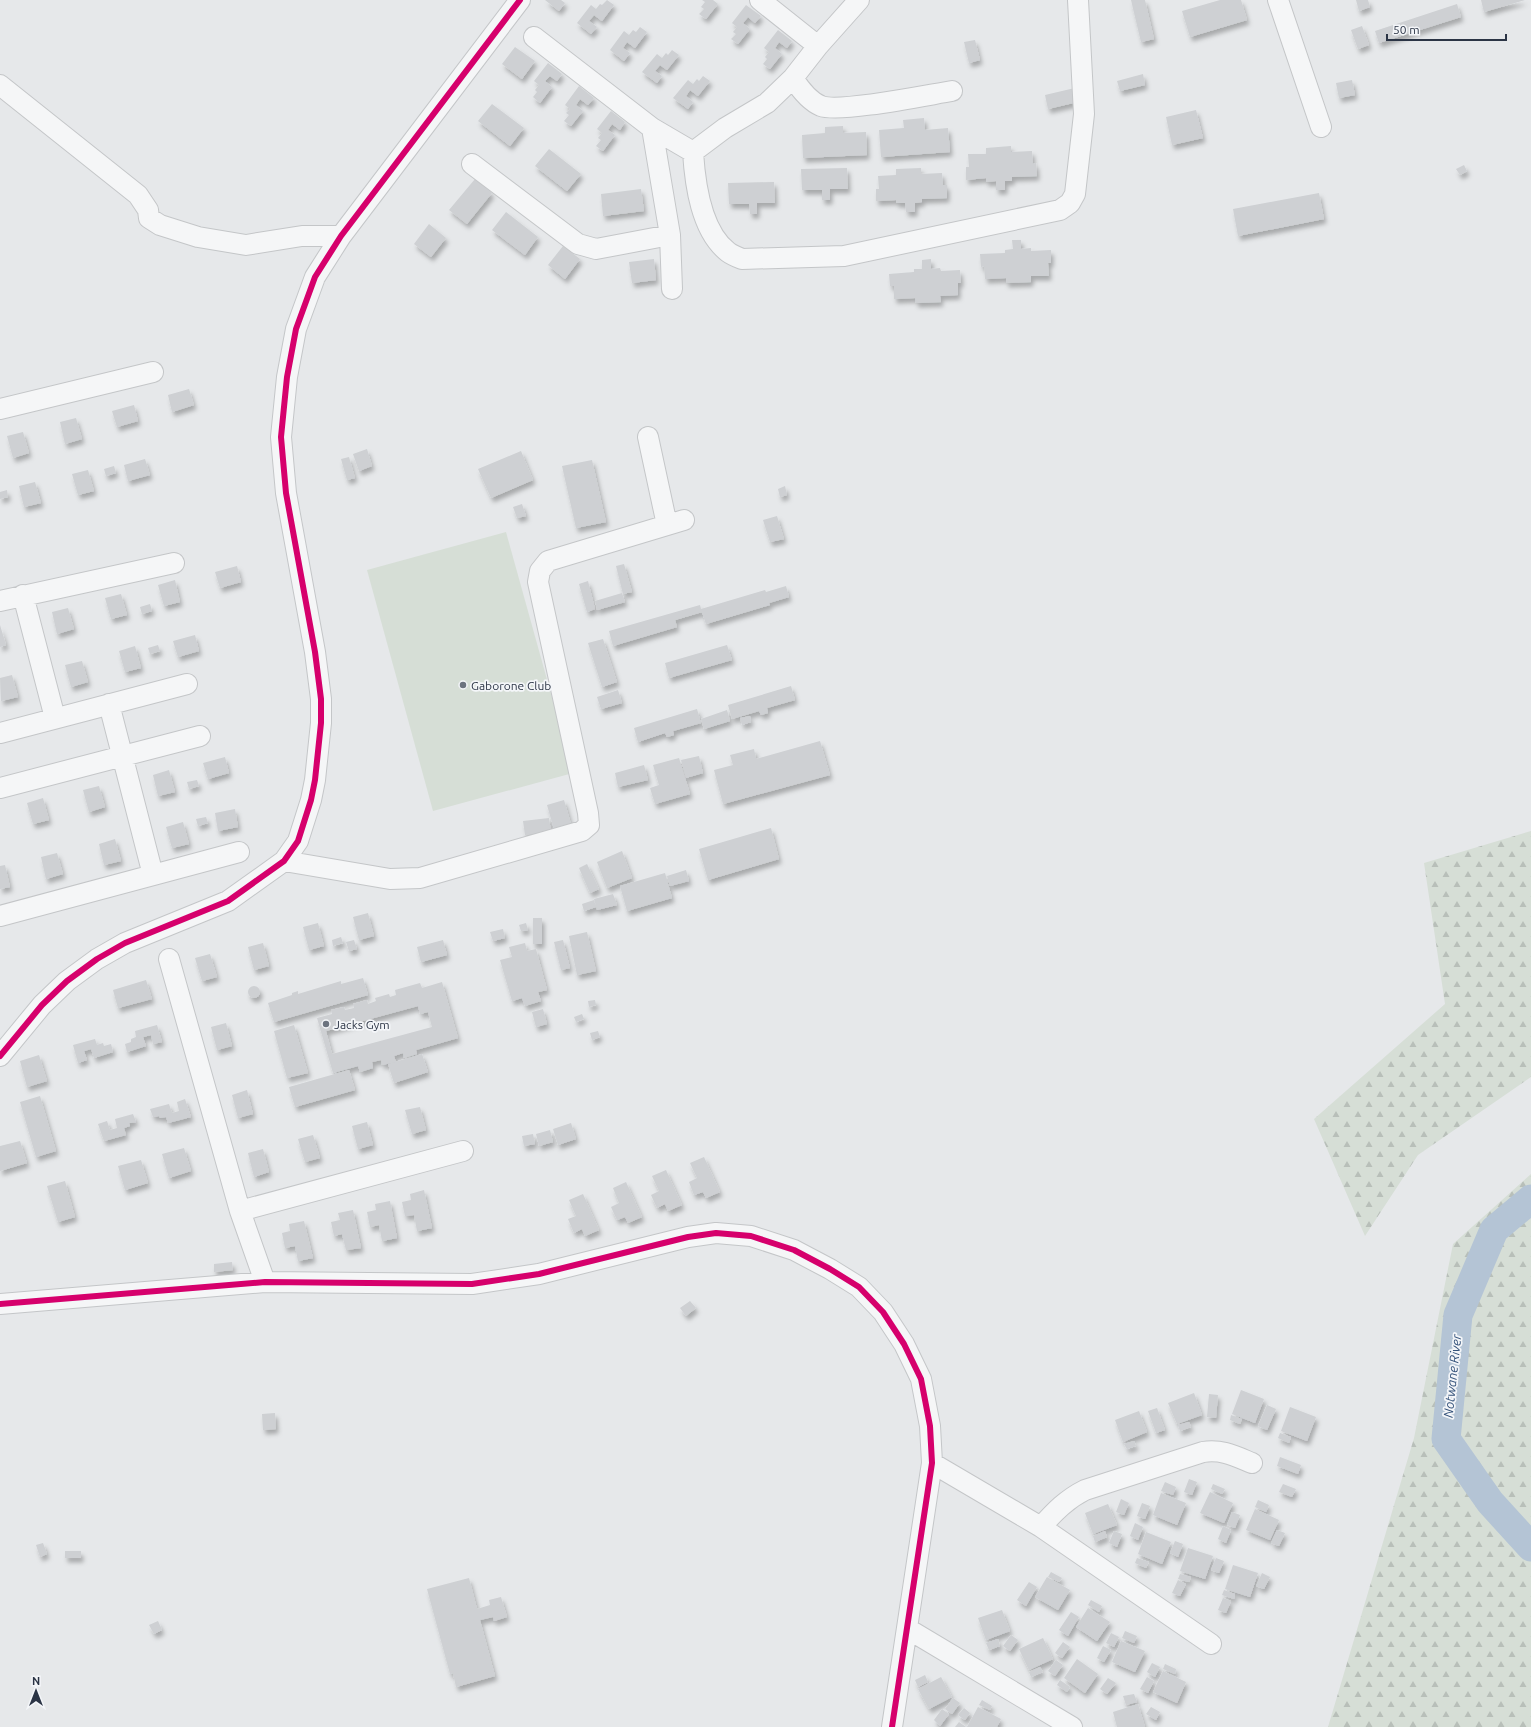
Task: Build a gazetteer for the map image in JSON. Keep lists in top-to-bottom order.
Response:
{
  "water": ["Notwane River"],
  "places": ["Gaborone Club", "Jacks Gym"],
  "scale_bar": "50 m",
  "north": "top"
}
